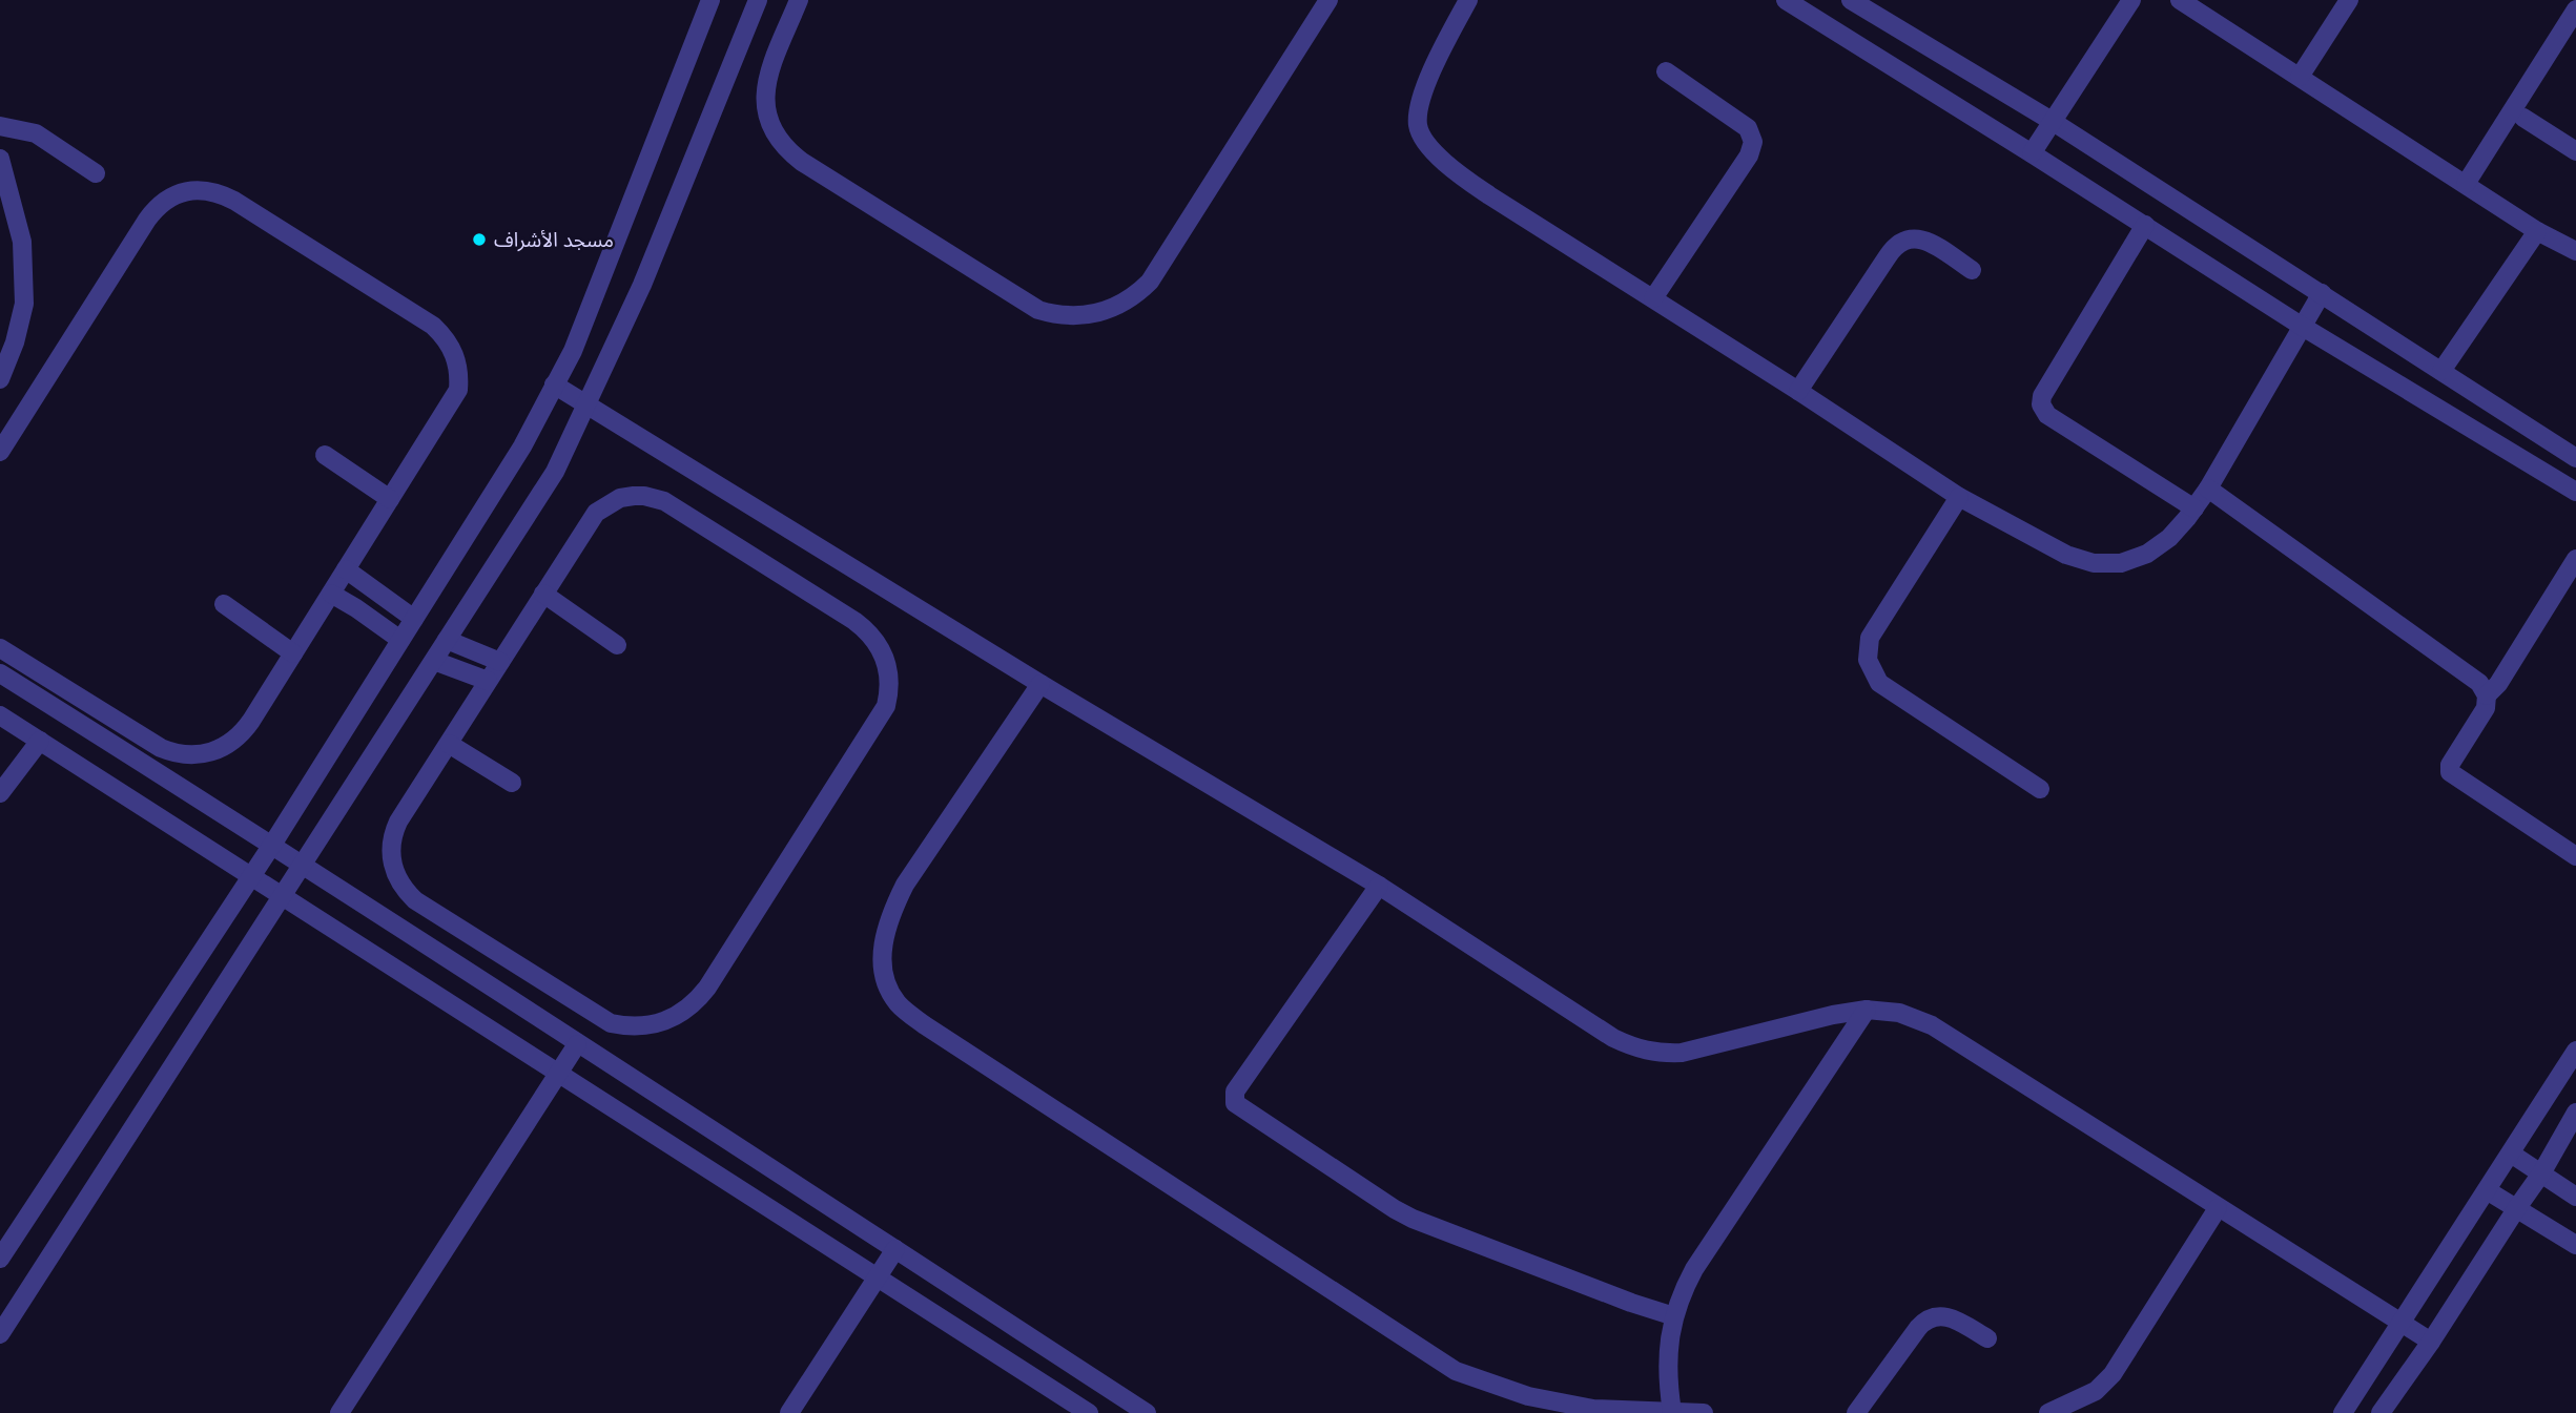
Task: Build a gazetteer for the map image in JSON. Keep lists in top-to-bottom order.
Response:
{
  "places": ["مسجد الأشراف"]
}
